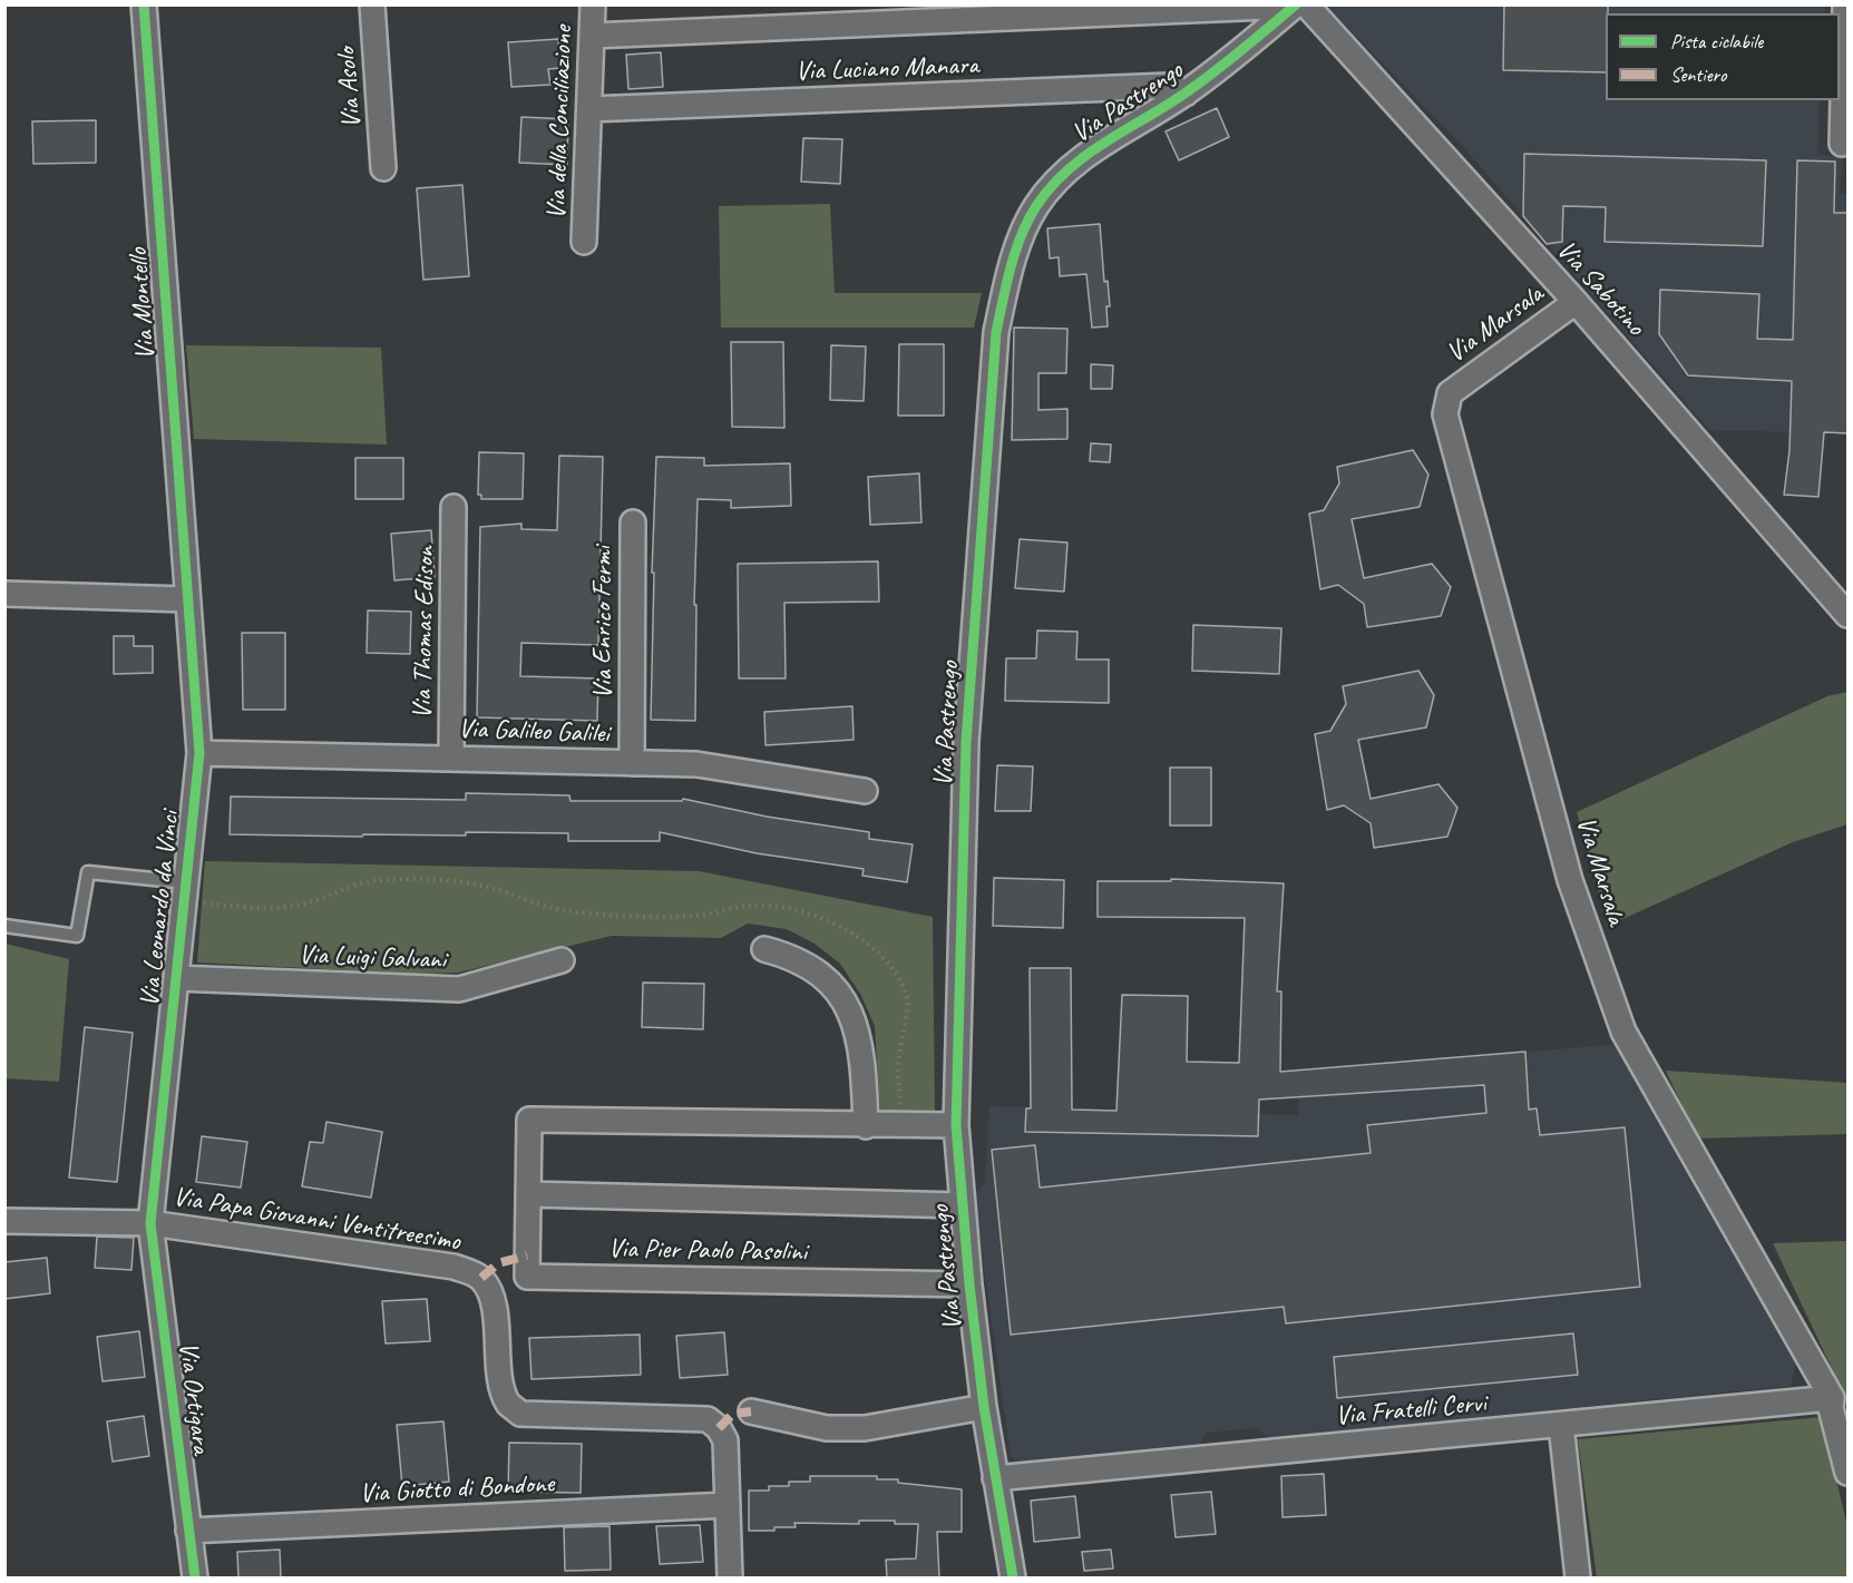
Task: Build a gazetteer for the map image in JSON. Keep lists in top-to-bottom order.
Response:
{
  "streets": {
    "street": [
      "Via Luciano Manara",
      "Via Asolo",
      "Via Pastrengo",
      "Via della Conciliazione",
      "Via Sabotino",
      "Via Montello",
      "Via Marsala",
      "Via Enrico Fermi",
      "Via Thomas Edison",
      "Via Galileo Galilei",
      "Via Leonardo da Vinci",
      "Via Luigi Galvani",
      "Via Papa Giovanni Ventitreesimo",
      "Via Pier Paolo Pasolini",
      "Via Ortigara",
      "Via Fratelli Cervi",
      "Via Giotto di Bondone"
    ]
  },
  "crossings": [
    ["Via Luciano Manara", "Via Pastrengo"],
    ["Via Luciano Manara", "Via della Conciliazione"],
    ["Via Pastrengo", "Via Pier Paolo Pasolini"],
    ["Via Pastrengo", "Via Fratelli Cervi"],
    ["Via Sabotino", "Via Marsala"],
    ["Via Montello", "Via Leonardo da Vinci"],
    ["Via Marsala", "Via Fratelli Cervi"],
    ["Via Enrico Fermi", "Via Galileo Galilei"],
    ["Via Thomas Edison", "Via Galileo Galilei"],
    ["Via Galileo Galilei", "Via Leonardo da Vinci"],
    ["Via Leonardo da Vinci", "Via Luigi Galvani"],
    ["Via Leonardo da Vinci", "Via Papa Giovanni Ventitreesimo"],
    ["Via Leonardo da Vinci", "Via Ortigara"],
    ["Via Papa Giovanni Ventitreesimo", "Via Ortigara"],
    ["Via Papa Giovanni Ventitreesimo", "Via Giotto di Bondone"],
    ["Via Ortigara", "Via Giotto di Bondone"]
  ],
  "legend": ["Pista ciclabile", "Sentiero"]
}
